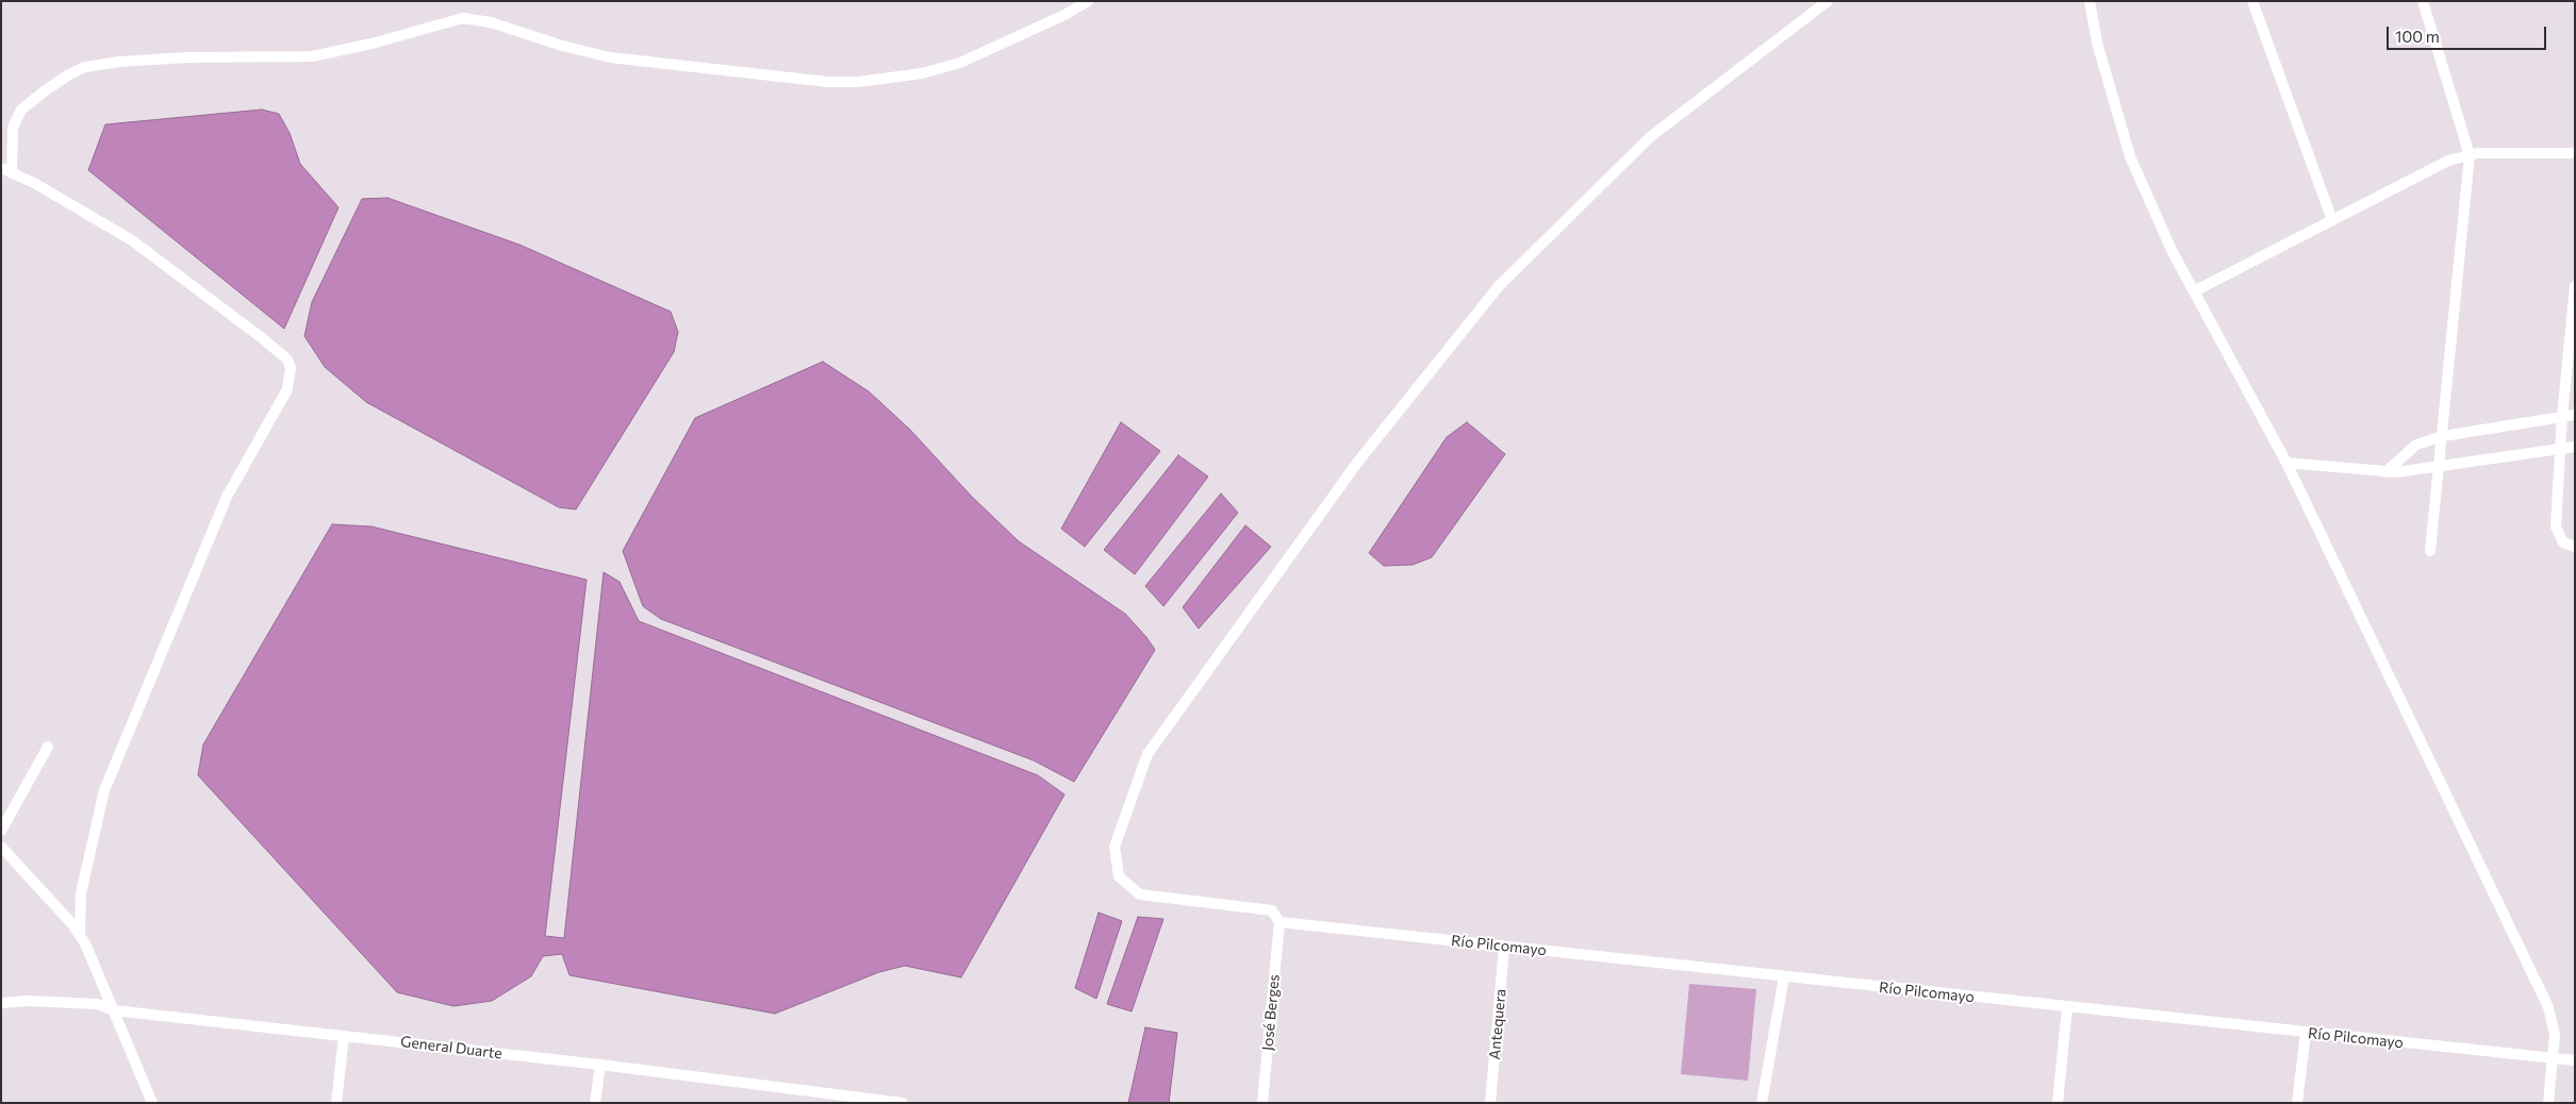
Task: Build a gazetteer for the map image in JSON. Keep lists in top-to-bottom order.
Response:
{
  "streets": {
    "street": [
      "Río Pilcomayo",
      "José Berges",
      "Antequera",
      "General Duarte"
    ]
  },
  "crossings": [
    ["Río Pilcomayo", "José Berges"],
    ["Río Pilcomayo", "Antequera"]
  ],
  "scale_bar": "100 m"
}
